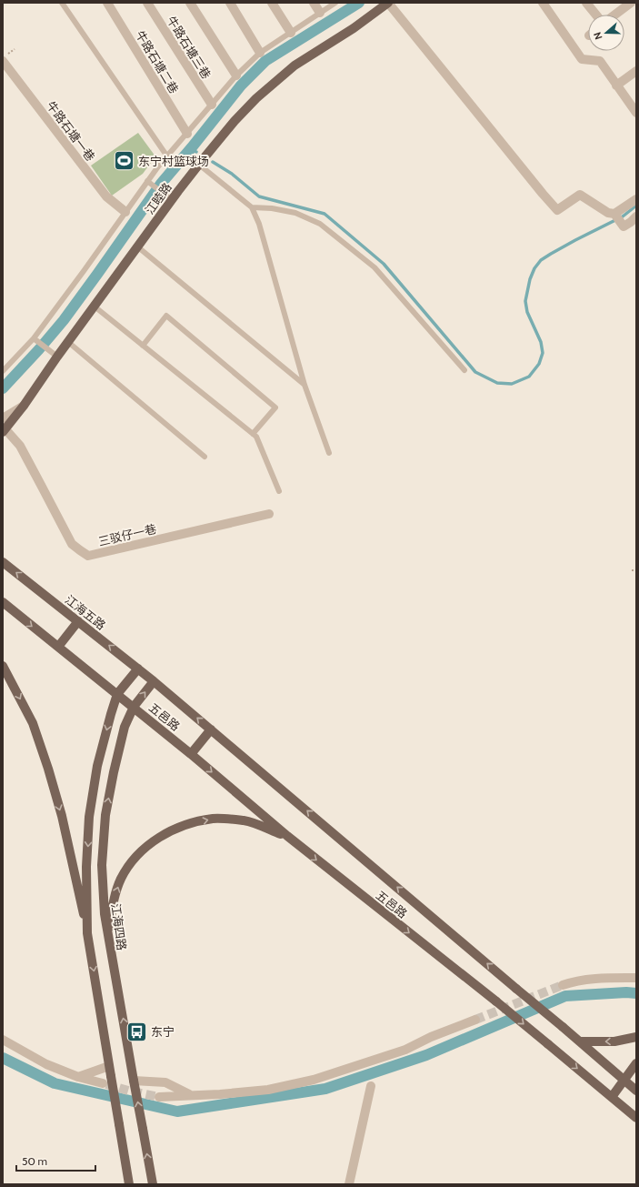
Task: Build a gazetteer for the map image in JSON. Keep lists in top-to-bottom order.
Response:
{
  "streets": {
    "main road": [
      "江睦路",
      "江海五路",
      "五邑路",
      "江海四路"
    ],
    "street": [
      "牛路石塘三巷",
      "牛路石塘二巷",
      "牛路石塘一巷",
      "三驳仔一巷"
    ]
  },
  "crossings": [
    ["江睦路", "三驳仔一巷"],
    ["江海五路", "五邑路"],
    ["江海五路", "江海四路"],
    ["五邑路", "江海四路"]
  ],
  "places": {
    "sports": ["东宁村篮球场"],
    "bus stop": ["东宁"]
  },
  "scale_bar": "50 m",
  "north": "left"
}
